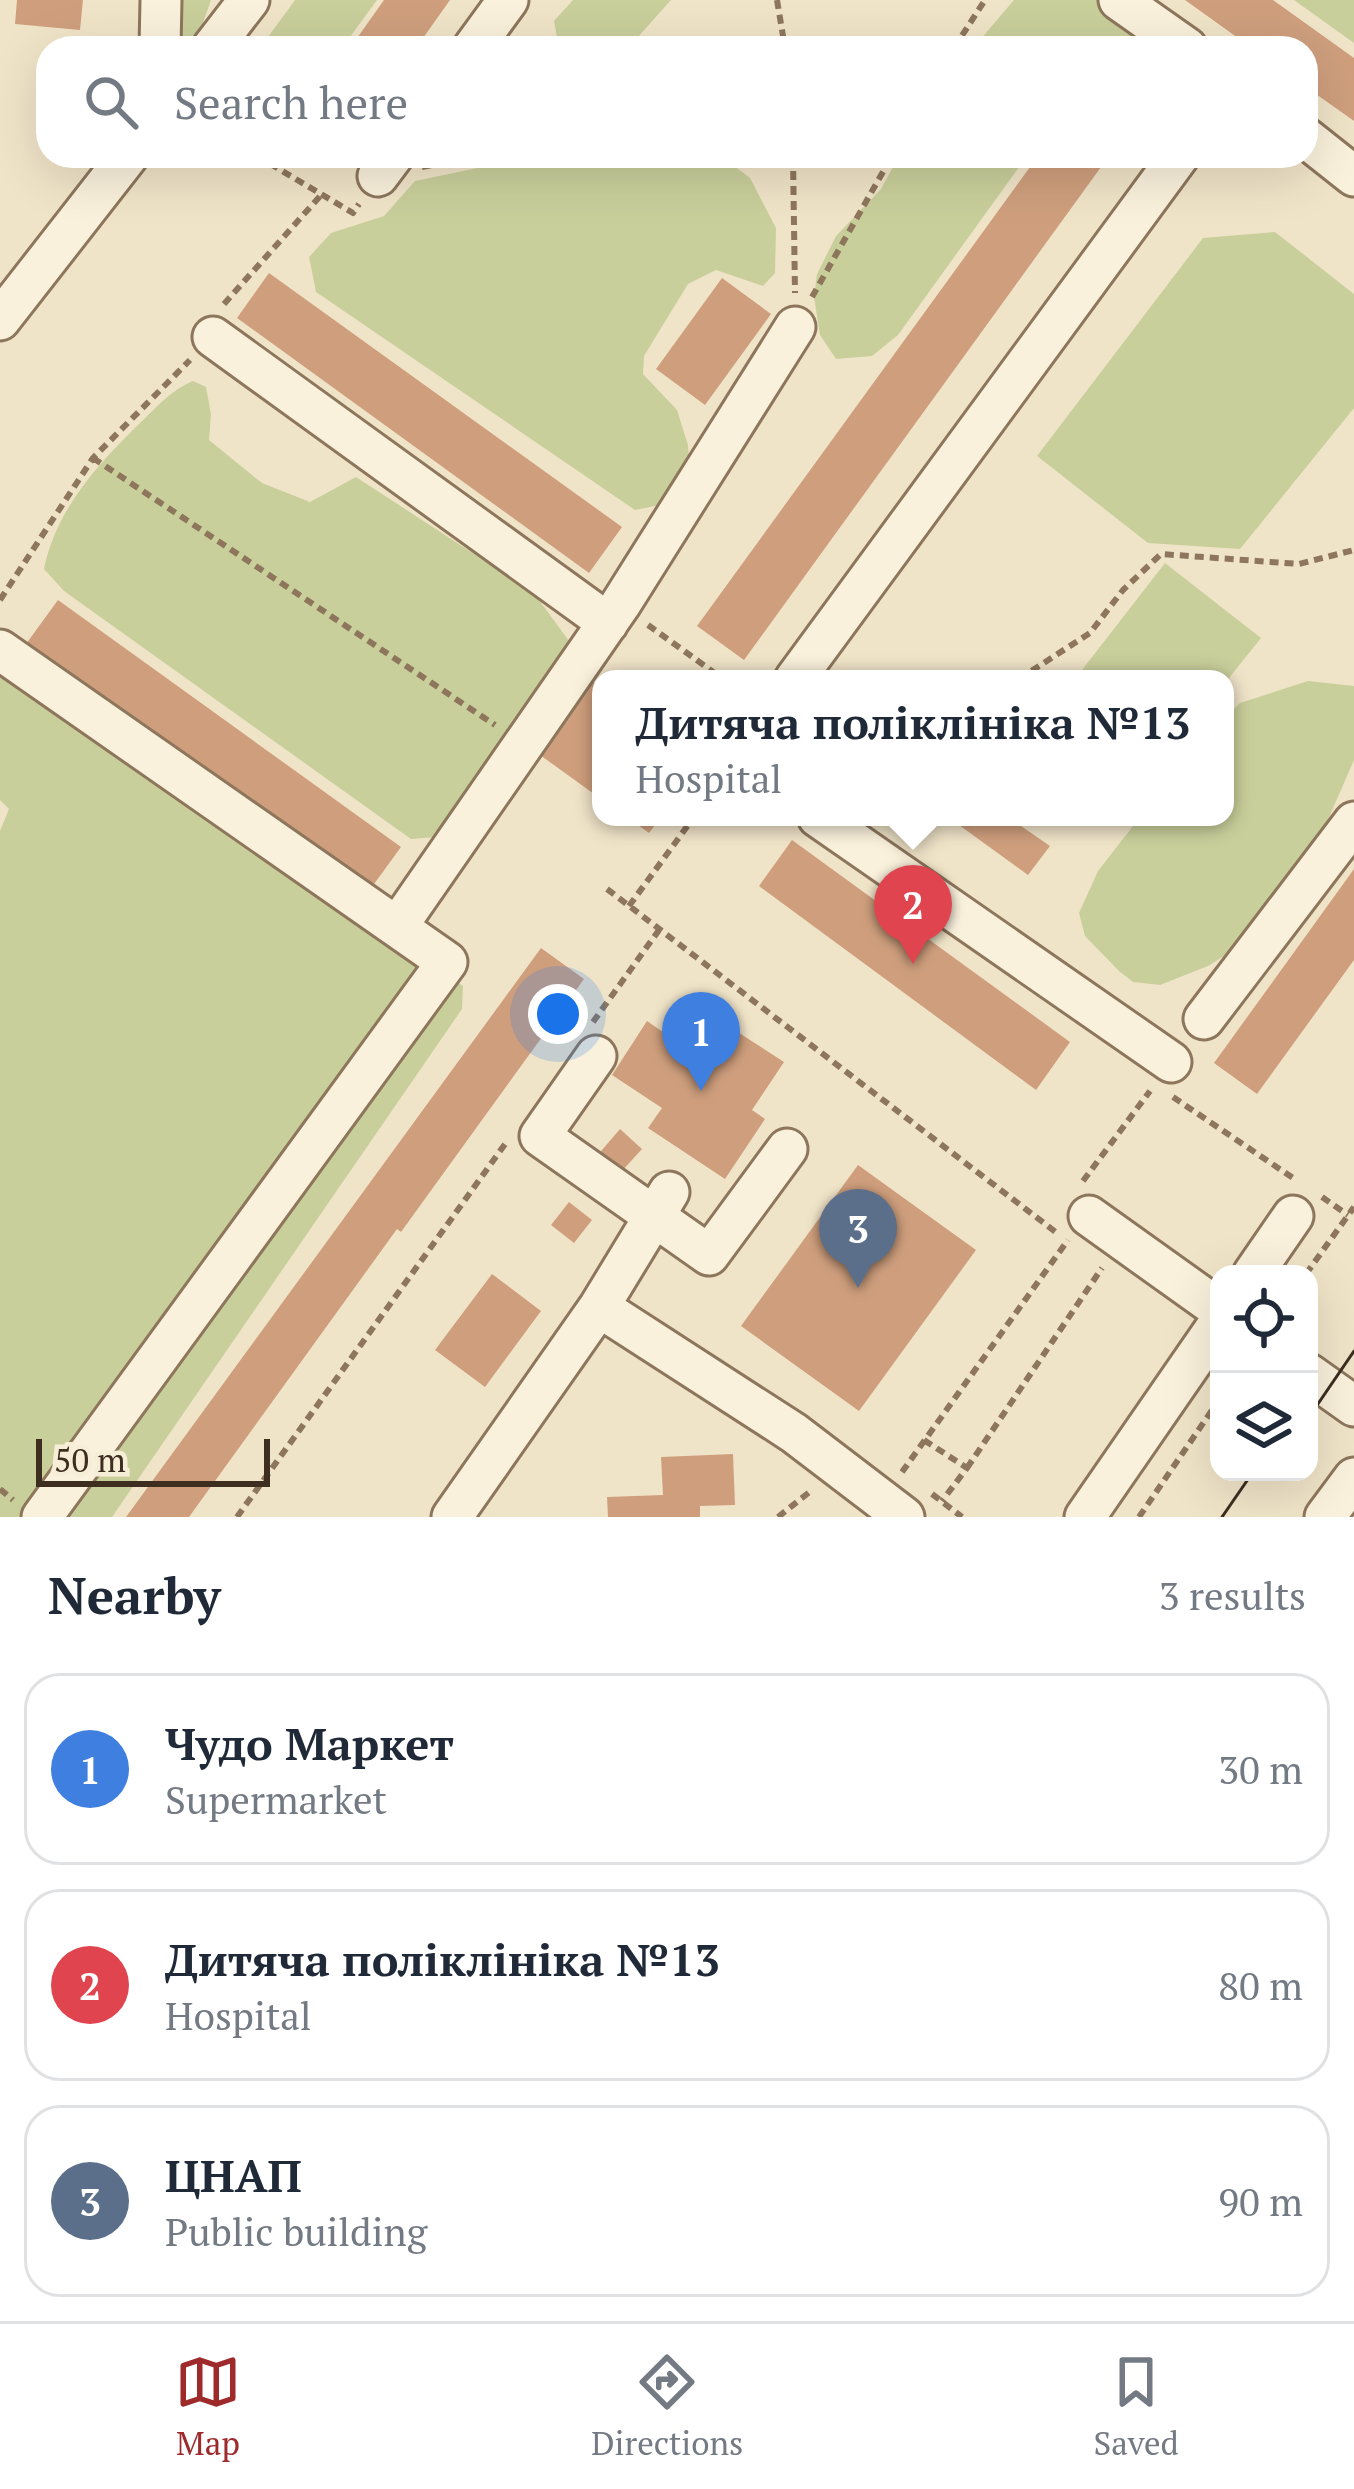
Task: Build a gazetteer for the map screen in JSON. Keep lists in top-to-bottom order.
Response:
{
  "scale_bar": "50 m",
  "page": {
    "search": "Search here",
    "popup": ["Дитяча поліклініка №13", "Hospital"],
    "pins": ["2", "1", "3"],
    "scale": "50 m",
    "heading": ["Nearby", "3 results"],
    "list": [
      {
        "mark": "1",
        "name": "Чудо Маркет",
        "note": "Supermarket",
        "value": "30 m"
      },
      {
        "mark": "2",
        "name": "Дитяча поліклініка №13",
        "note": "Hospital",
        "value": "80 m"
      },
      {
        "mark": "3",
        "name": "ЦНАП",
        "note": "Public building",
        "value": "90 m"
      }
    ],
    "nav": ["Map", "Directions", "Saved"]
  }
}
